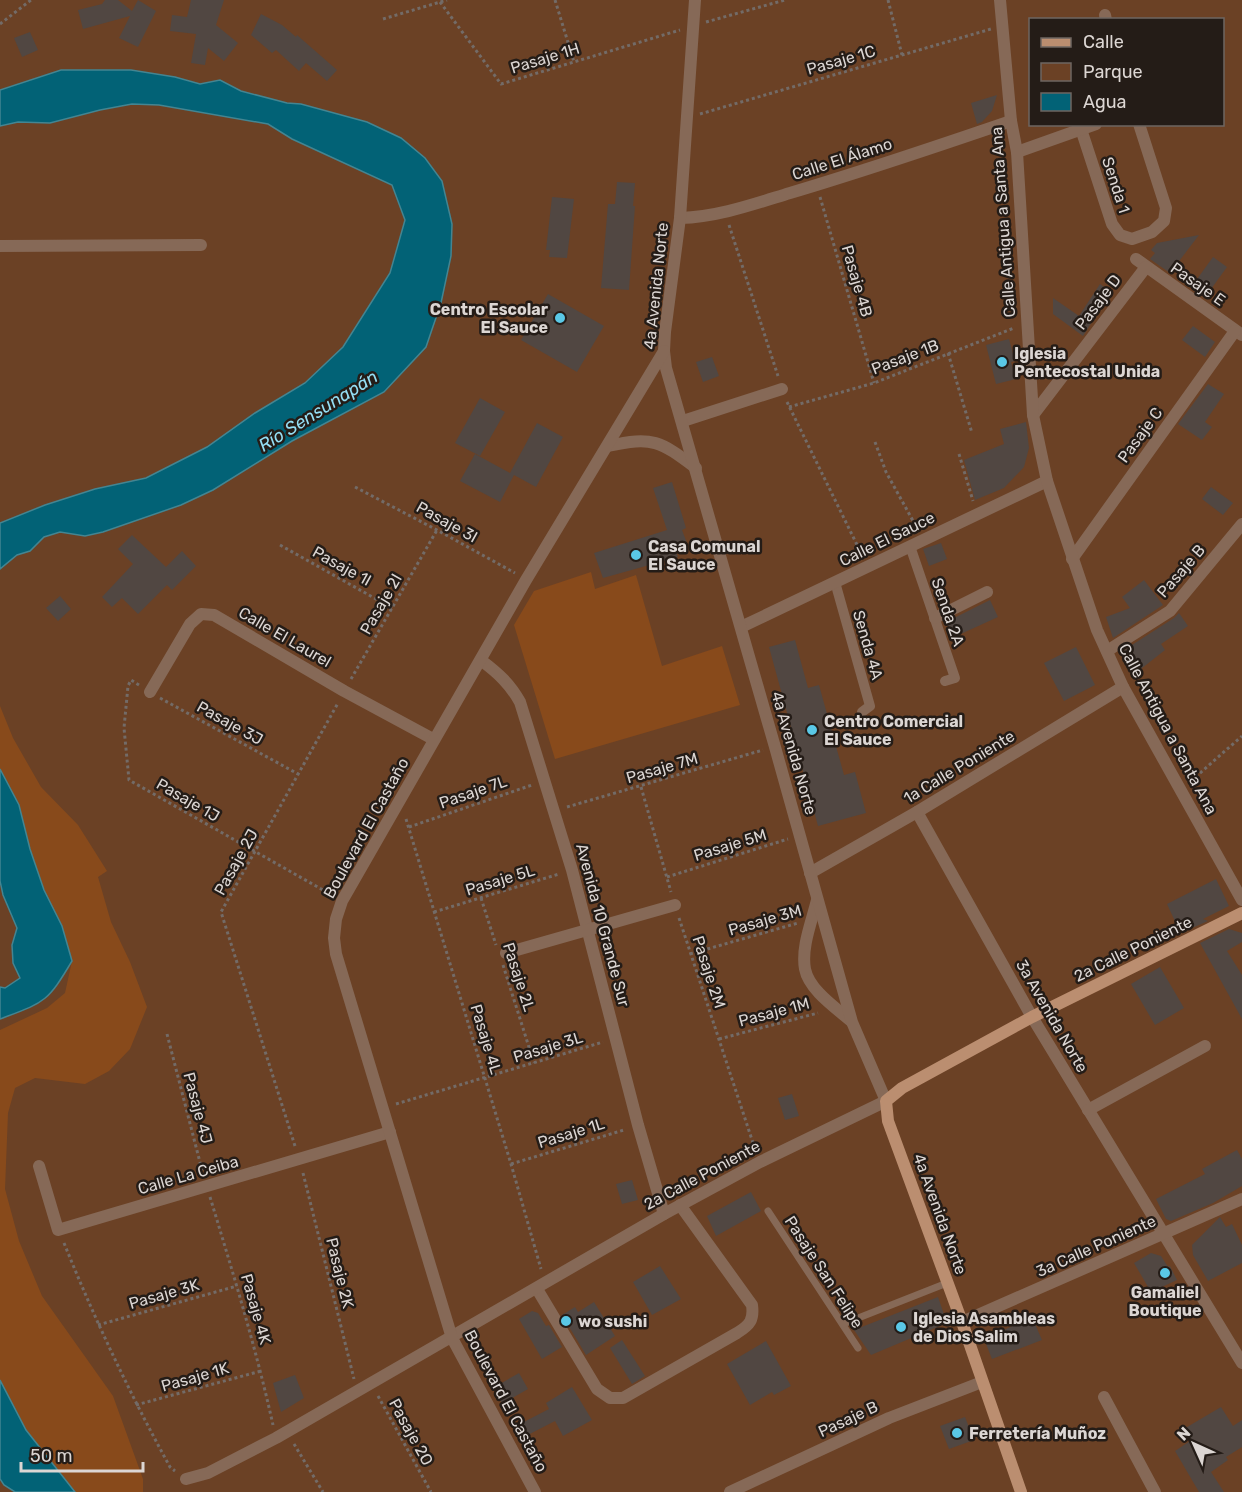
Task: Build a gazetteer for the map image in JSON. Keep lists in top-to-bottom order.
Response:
{
  "streets": {
    "main road": ["4a Avenida Norte", "2a Calle Poniente"],
    "street": [
      "Calle El Álamo",
      "Senda 1",
      "Calle Antigua a Santa Ana",
      "Pasaje E",
      "Pasaje D",
      "Pasaje C",
      "Calle El Sauce",
      "Pasaje B",
      "Senda 2A",
      "Calle El Laurel",
      "Senda 4A",
      "1a Calle Poniente",
      "Boulevard El Castaño",
      "Avenida 10 Grande Sur",
      "3a Avenida Norte",
      "Calle La Ceiba",
      "3a Calle Poniente"
    ],
    "lane": ["Pasaje San Felipe"],
    "path": [
      "Pasaje 1H",
      "Pasaje 1C",
      "Pasaje 4B",
      "Pasaje 1B",
      "Pasaje 3I",
      "Pasaje 1I",
      "Pasaje 2I",
      "Pasaje 3J",
      "Pasaje 7M",
      "Pasaje 7L",
      "Pasaje 1J",
      "Pasaje 5M",
      "Pasaje 2J",
      "Pasaje 5L",
      "Pasaje 3M",
      "Pasaje 2M",
      "Pasaje 2L",
      "Pasaje 1M",
      "Pasaje 4L",
      "Pasaje 3L",
      "Pasaje 4J",
      "Pasaje 1L",
      "Pasaje 2K",
      "Pasaje 3K",
      "Pasaje 4K",
      "Pasaje 1K",
      "Pasaje 2O"
    ]
  },
  "crossings": [
    ["Pasaje 1H", "4a Avenida Norte"],
    ["Pasaje 1C", "Calle Antigua a Santa Ana"],
    ["Pasaje 1C", "4a Avenida Norte"],
    ["Calle El Álamo", "Calle Antigua a Santa Ana"],
    ["Calle El Álamo", "Pasaje 4B"],
    ["Calle El Álamo", "4a Avenida Norte"],
    ["Calle Antigua a Santa Ana", "Pasaje D"],
    ["Calle Antigua a Santa Ana", "Pasaje 1B"],
    ["Calle Antigua a Santa Ana", "Pasaje C"],
    ["Calle Antigua a Santa Ana", "Calle El Sauce"],
    ["Calle Antigua a Santa Ana", "Pasaje B"],
    ["Calle Antigua a Santa Ana", "1a Calle Poniente"],
    ["Pasaje 4B", "Pasaje 1B"],
    ["Pasaje E", "Pasaje D"],
    ["Pasaje E", "Pasaje C"],
    ["4a Avenida Norte", "Calle El Sauce"],
    ["4a Avenida Norte", "Pasaje B"],
    ["4a Avenida Norte", "1a Calle Poniente"],
    ["4a Avenida Norte", "Pasaje 7M"],
    ["4a Avenida Norte", "Boulevard El Castaño"],
    ["4a Avenida Norte", "Pasaje 5M"],
    ["4a Avenida Norte", "2a Calle Poniente"],
    ["4a Avenida Norte", "3a Calle Poniente"],
    ["Pasaje 3I", "Pasaje 2I"],
    ["Pasaje 3I", "Boulevard El Castaño"],
    ["Calle El Sauce", "Senda 2A"],
    ["Calle El Sauce", "Senda 4A"],
    ["Pasaje 1I", "Pasaje 2I"],
    ["Pasaje 2I", "Calle El Laurel"],
    ["Pasaje 2I", "Pasaje 2J"],
    ["Calle El Laurel", "Pasaje 3J"],
    ["Calle El Laurel", "Pasaje 1J"],
    ["Calle El Laurel", "Boulevard El Castaño"],
    ["Calle El Laurel", "Pasaje 2J"],
    ["Pasaje 3J", "Pasaje 1J"],
    ["Pasaje 3J", "Pasaje 2J"],
    ["1a Calle Poniente", "3a Avenida Norte"],
    ["Pasaje 7M", "Avenida 10 Grande Sur"],
    ["Pasaje 7M", "Pasaje 2M"],
    ["Pasaje 7L", "Avenida 10 Grande Sur"],
    ["Pasaje 7L", "Pasaje 4L"],
    ["Pasaje 1J", "Boulevard El Castaño"],
    ["Pasaje 1J", "Pasaje 2J"],
    ["Boulevard El Castaño", "Avenida 10 Grande Sur"],
    ["Boulevard El Castaño", "2a Calle Poniente"],
    ["Boulevard El Castaño", "Pasaje 4L"],
    ["Boulevard El Castaño", "Pasaje 3L"],
    ["Boulevard El Castaño", "Calle La Ceiba"],
    ["Pasaje 5M", "Pasaje 2M"],
    ["Pasaje 2J", "Calle La Ceiba"],
    ["Pasaje 2J", "Pasaje 2K"],
    ["Pasaje 5L", "Avenida 10 Grande Sur"],
    ["Pasaje 5L", "Pasaje 2L"],
    ["Pasaje 5L", "Pasaje 4L"],
    ["Pasaje 3M", "Pasaje 2M"],
    ["Avenida 10 Grande Sur", "2a Calle Poniente"],
    ["Avenida 10 Grande Sur", "Pasaje 3L"],
    ["Avenida 10 Grande Sur", "Pasaje 1L"],
    ["2a Calle Poniente", "Pasaje 2M"],
    ["2a Calle Poniente", "3a Avenida Norte"],
    ["2a Calle Poniente", "Pasaje 4L"],
    ["2a Calle Poniente", "Pasaje 2K"],
    ["2a Calle Poniente", "Pasaje 4K"],
    ["2a Calle Poniente", "Pasaje 2O"],
    ["Pasaje 2M", "Pasaje 1M"],
    ["Pasaje 2L", "Pasaje 3L"],
    ["3a Avenida Norte", "3a Calle Poniente"],
    ["Pasaje 4L", "Pasaje 3L"],
    ["Pasaje 4L", "Pasaje 1L"],
    ["Pasaje 4J", "Calle La Ceiba"],
    ["Pasaje 4J", "Pasaje 4K"],
    ["Calle La Ceiba", "Pasaje 2K"],
    ["Calle La Ceiba", "Pasaje 4K"],
    ["Pasaje 3K", "Pasaje 4K"],
    ["Pasaje 4K", "Pasaje 1K"]
  ],
  "water": ["Río Sensunapán"],
  "places": [
    "Centro Escolar El Sauce",
    "Iglesia Pentecostal Unida",
    "Casa Comunal El Sauce",
    "Centro Comercial El Sauce",
    "Gamaliel Boutique",
    "wo sushi",
    "Iglesia Asambleas de Dios Salim",
    "Ferretería Muñoz"
  ],
  "legend": ["Calle", "Parque", "Agua"],
  "scale_bar": "50 m",
  "north": "top left"
}
